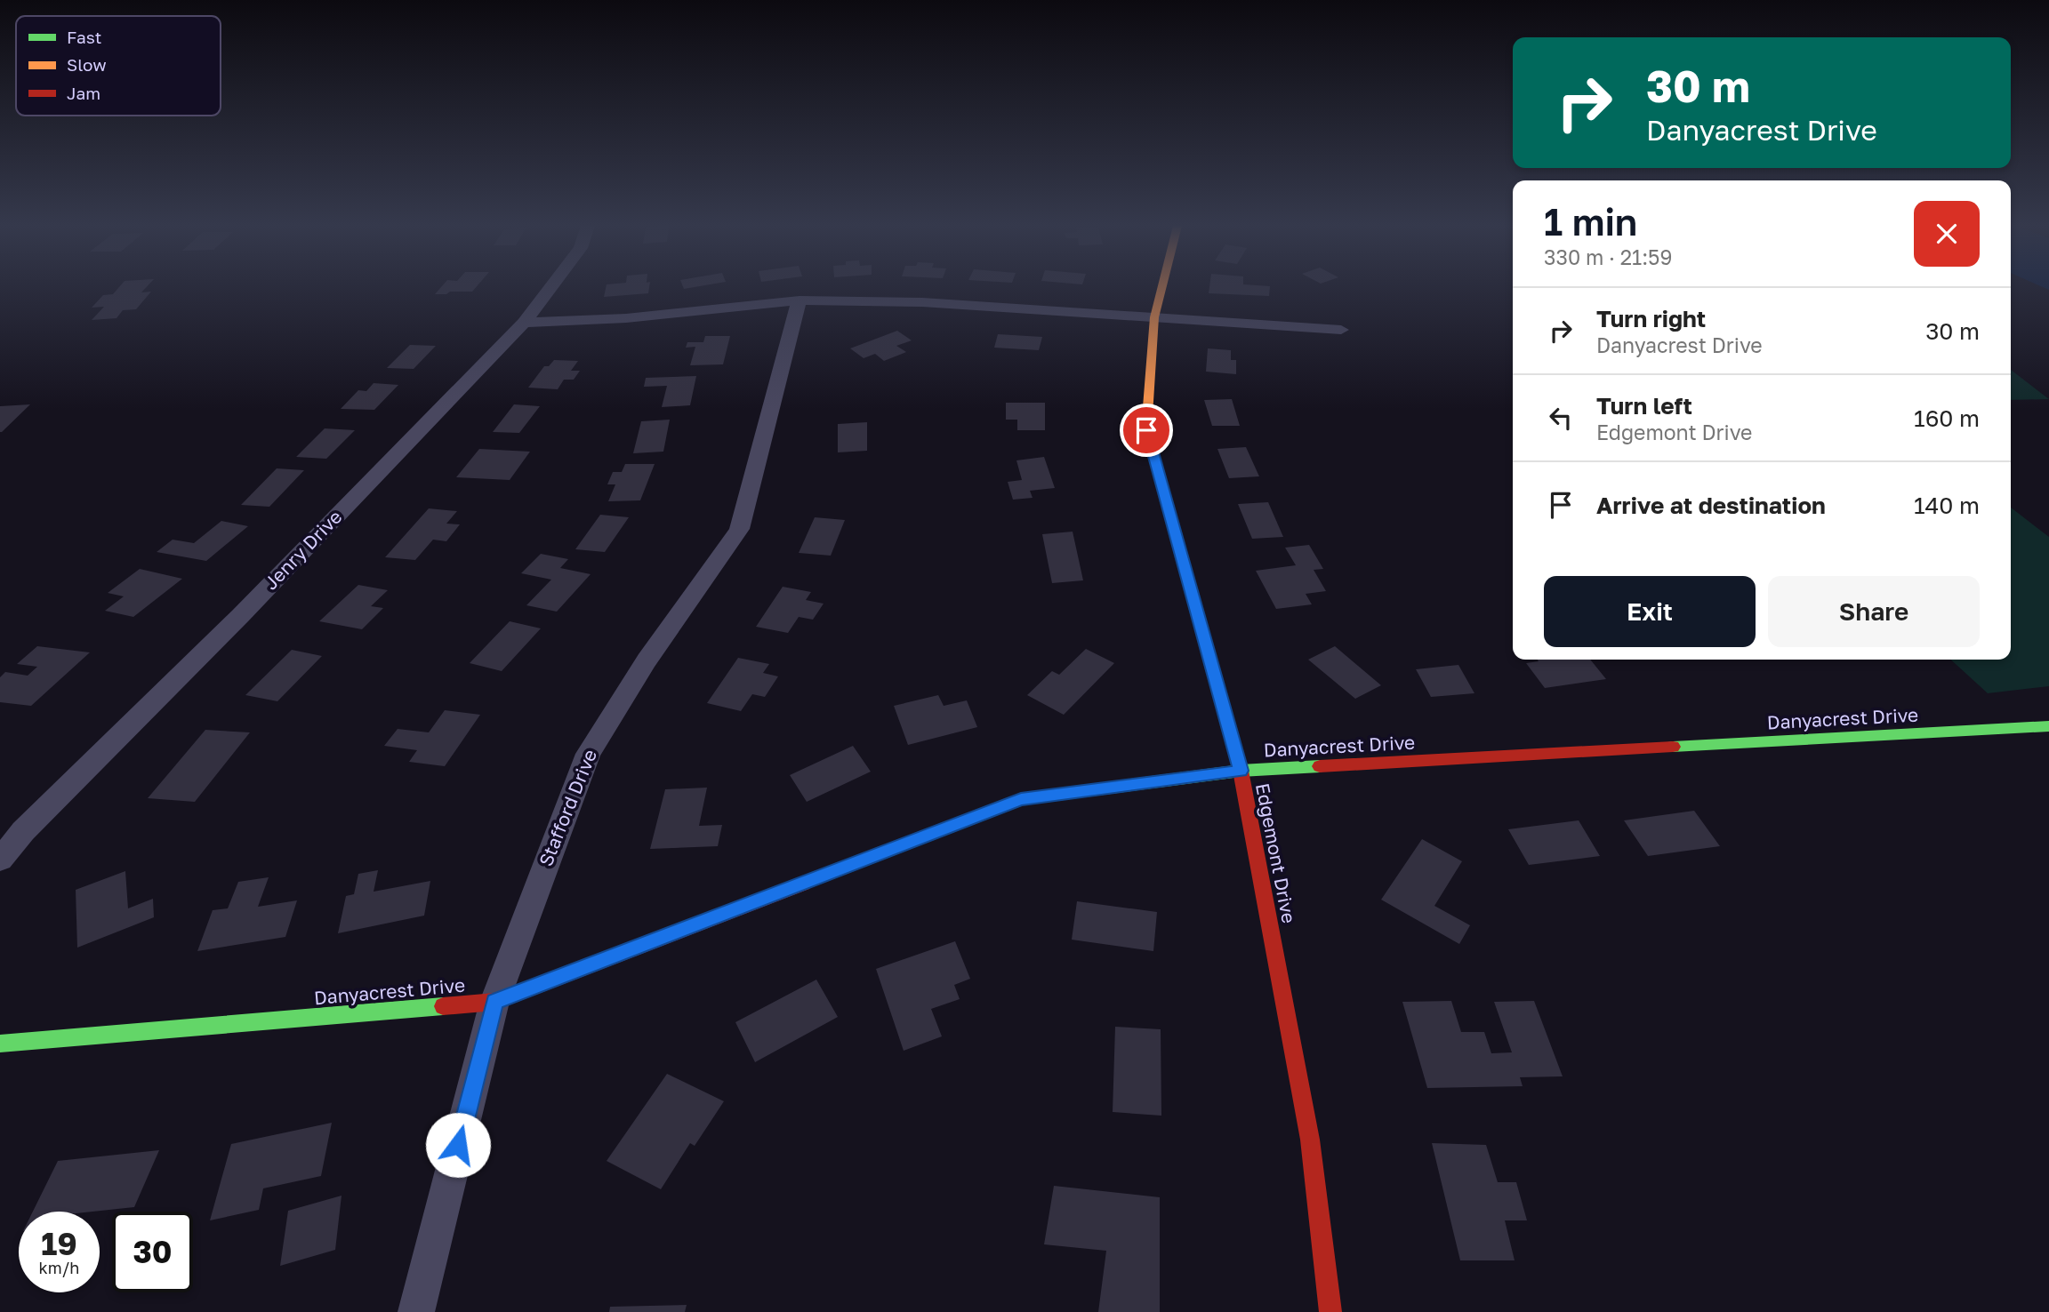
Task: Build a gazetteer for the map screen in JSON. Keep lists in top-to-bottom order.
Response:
{
  "streets": {
    "street": [
      "Jenry Drive",
      "Danyacrest Drive",
      "Stafford Drive",
      "Edgemont Drive"
    ]
  },
  "crossings": [
    ["Danyacrest Drive", "Stafford Drive"],
    ["Danyacrest Drive", "Edgemont Drive"]
  ],
  "legend": ["Fast", "Slow", "Jam"],
  "page": {
    "turn": ["30 m", "Danyacrest Drive"],
    "heading": ["1 min", "330 m · 21:59"],
    "list": [
      {
        "name": "Turn right",
        "note": "Danyacrest Drive",
        "value": "30 m"
      },
      {
        "name": "Turn left",
        "note": "Edgemont Drive",
        "value": "160 m"
      },
      {
        "name": "Arrive at destination",
        "value": "140 m"
      }
    ],
    "buttons": ["Exit", "Share"],
    "speed": "19 km/h",
    "limit": "30"
  }
}
